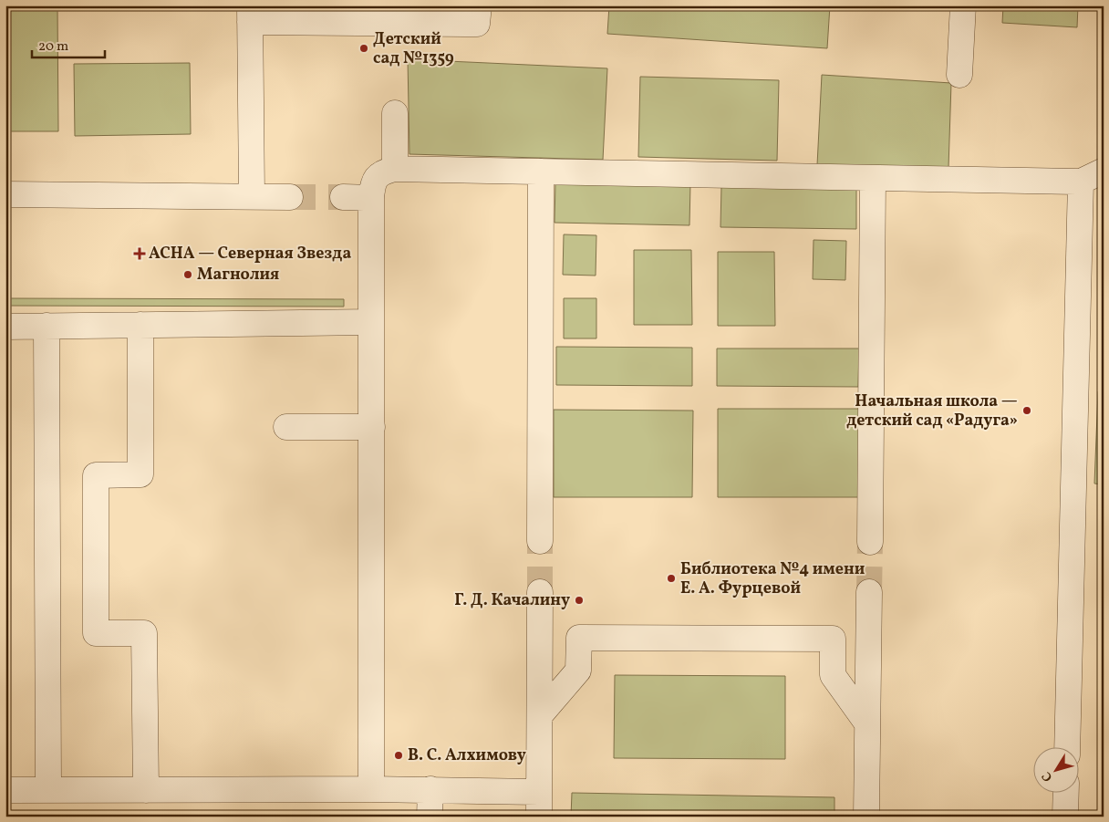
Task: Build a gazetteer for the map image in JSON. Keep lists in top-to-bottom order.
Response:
{
  "places": {
    "other": [
      "Детский сад №1359",
      "Магнолия",
      "Начальная школа — детский сад «Радуга»",
      "Библиотека №4 имени Е. А. Фурцевой",
      "Г. Д. Качалину",
      "В. С. Алхимову"
    ],
    "health": ["АСНА — Северная Звезда"]
  },
  "scale_bar": "20 m",
  "north": "bottom left"
}
